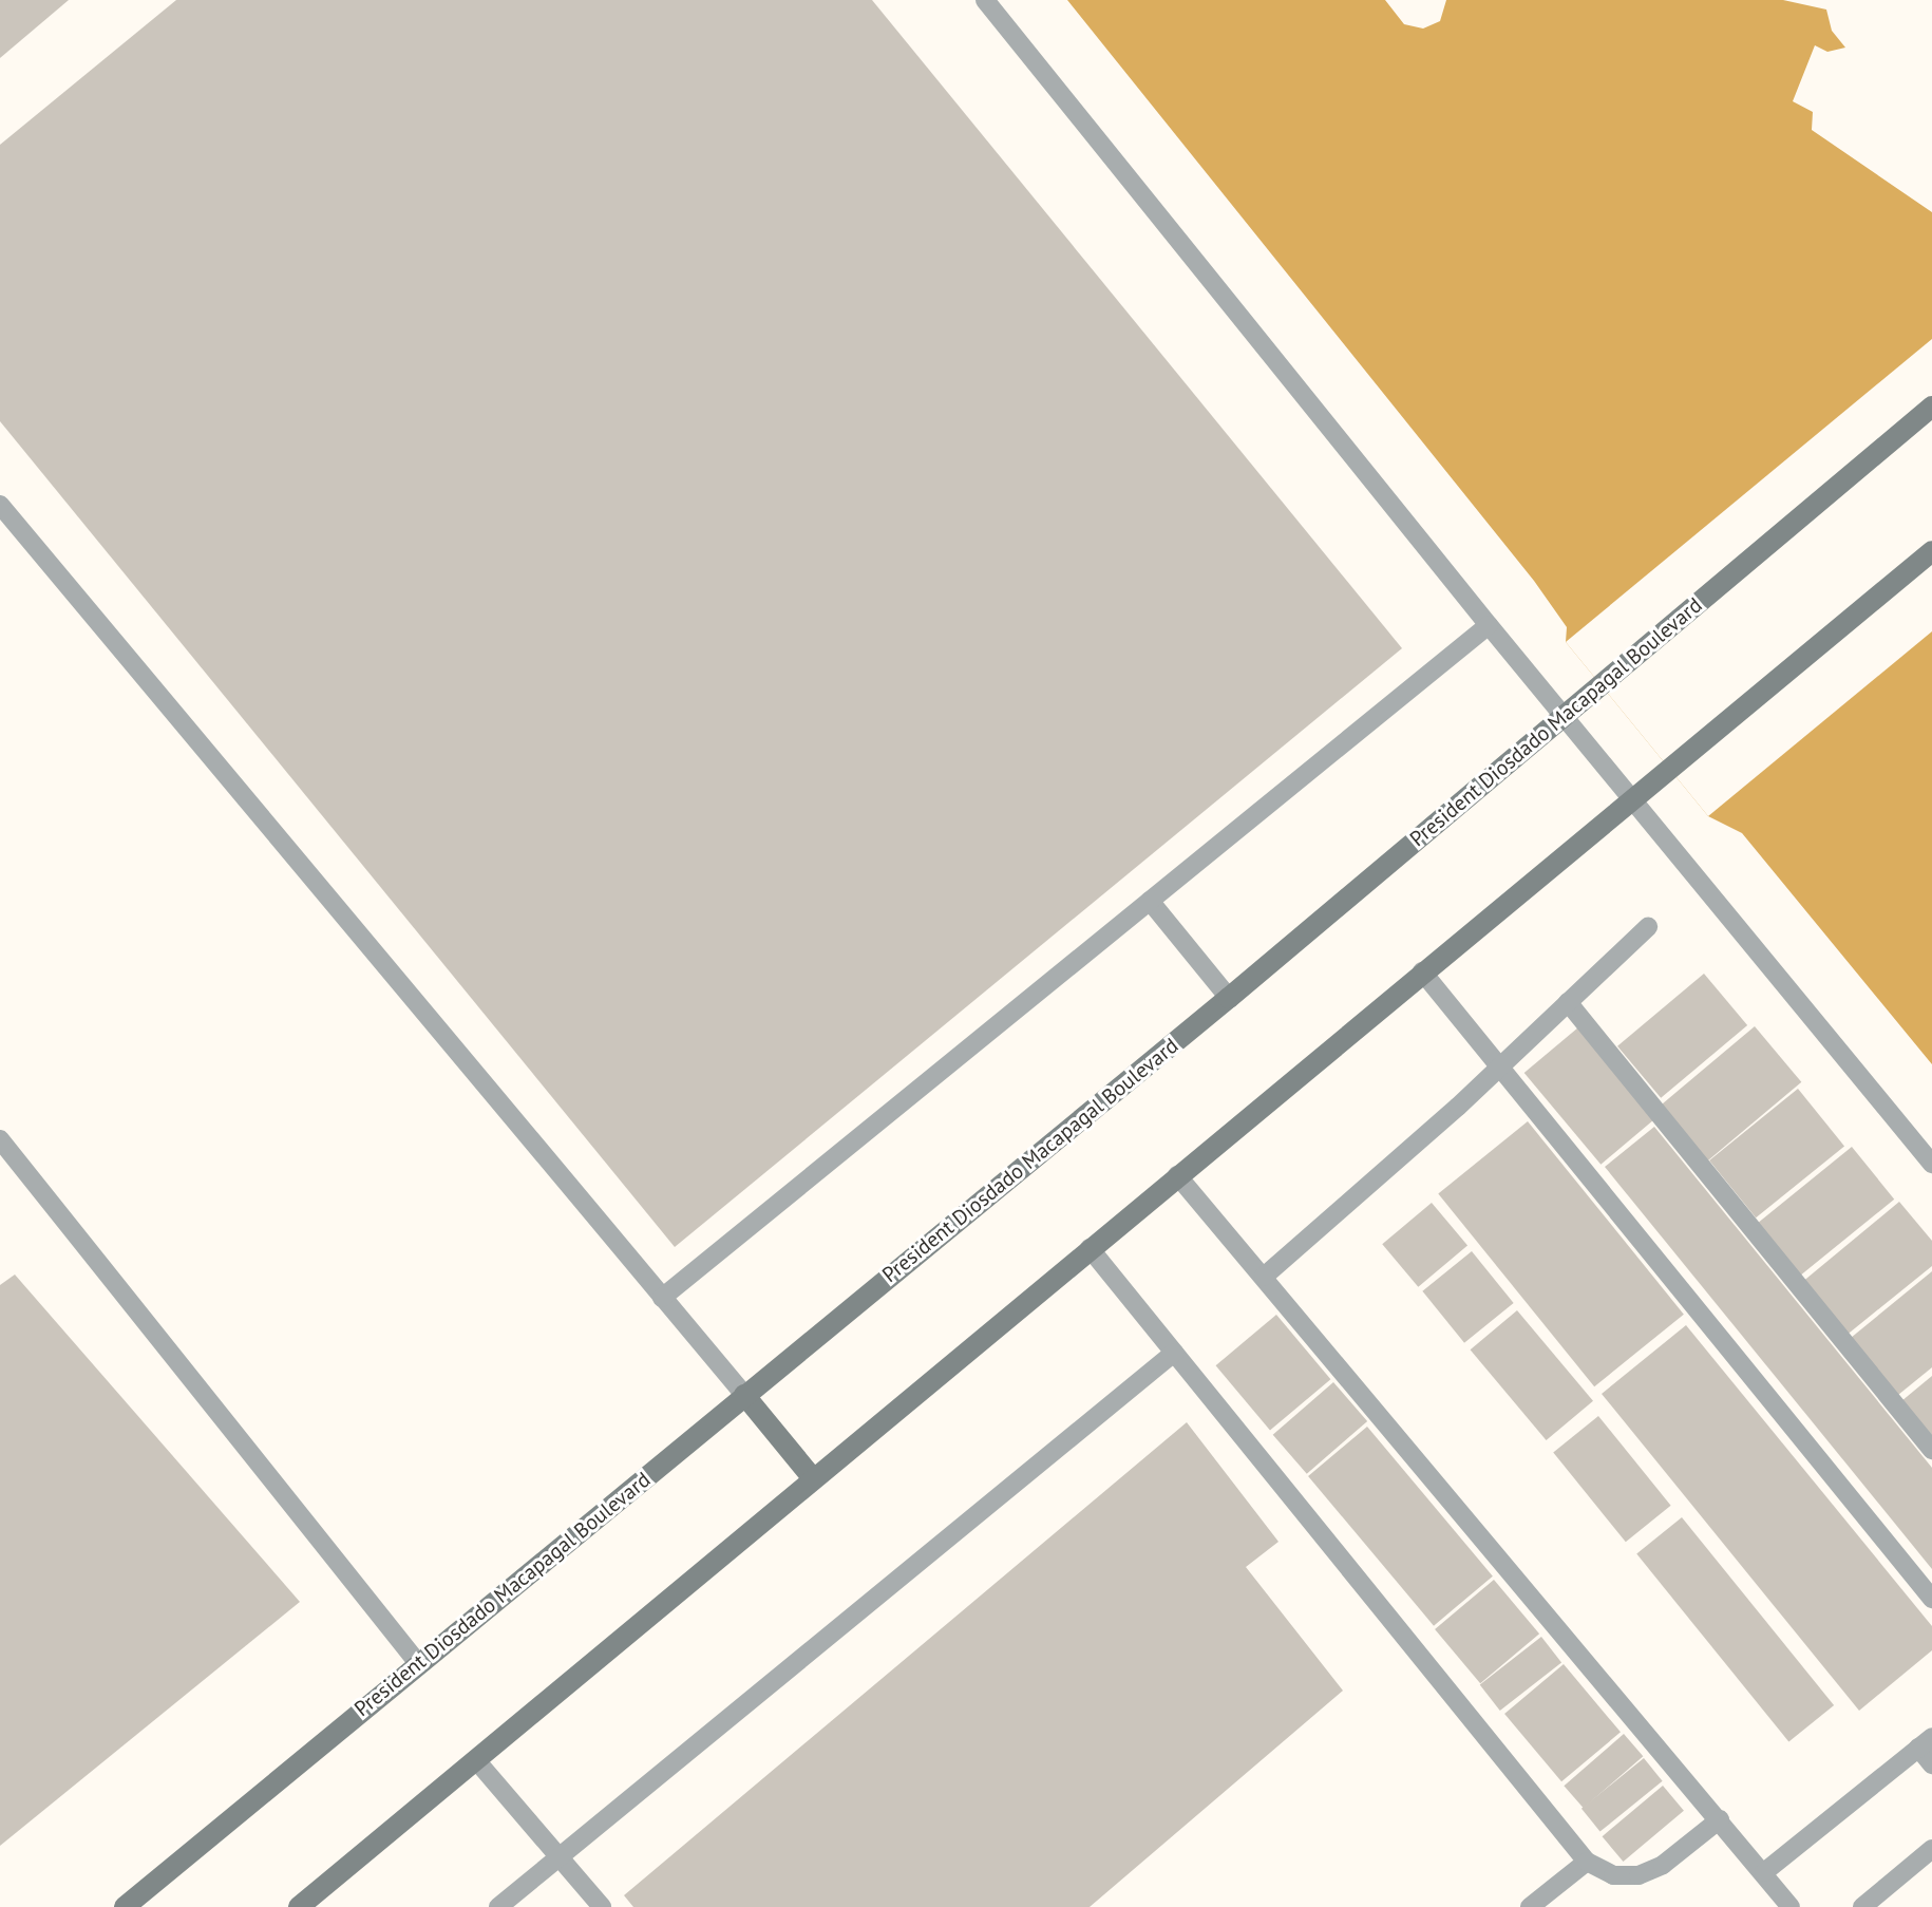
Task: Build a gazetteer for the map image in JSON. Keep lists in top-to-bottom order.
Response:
{
  "streets": {
    "main road": ["President Diosdado Macapagal Boulevard"]
  }
}
